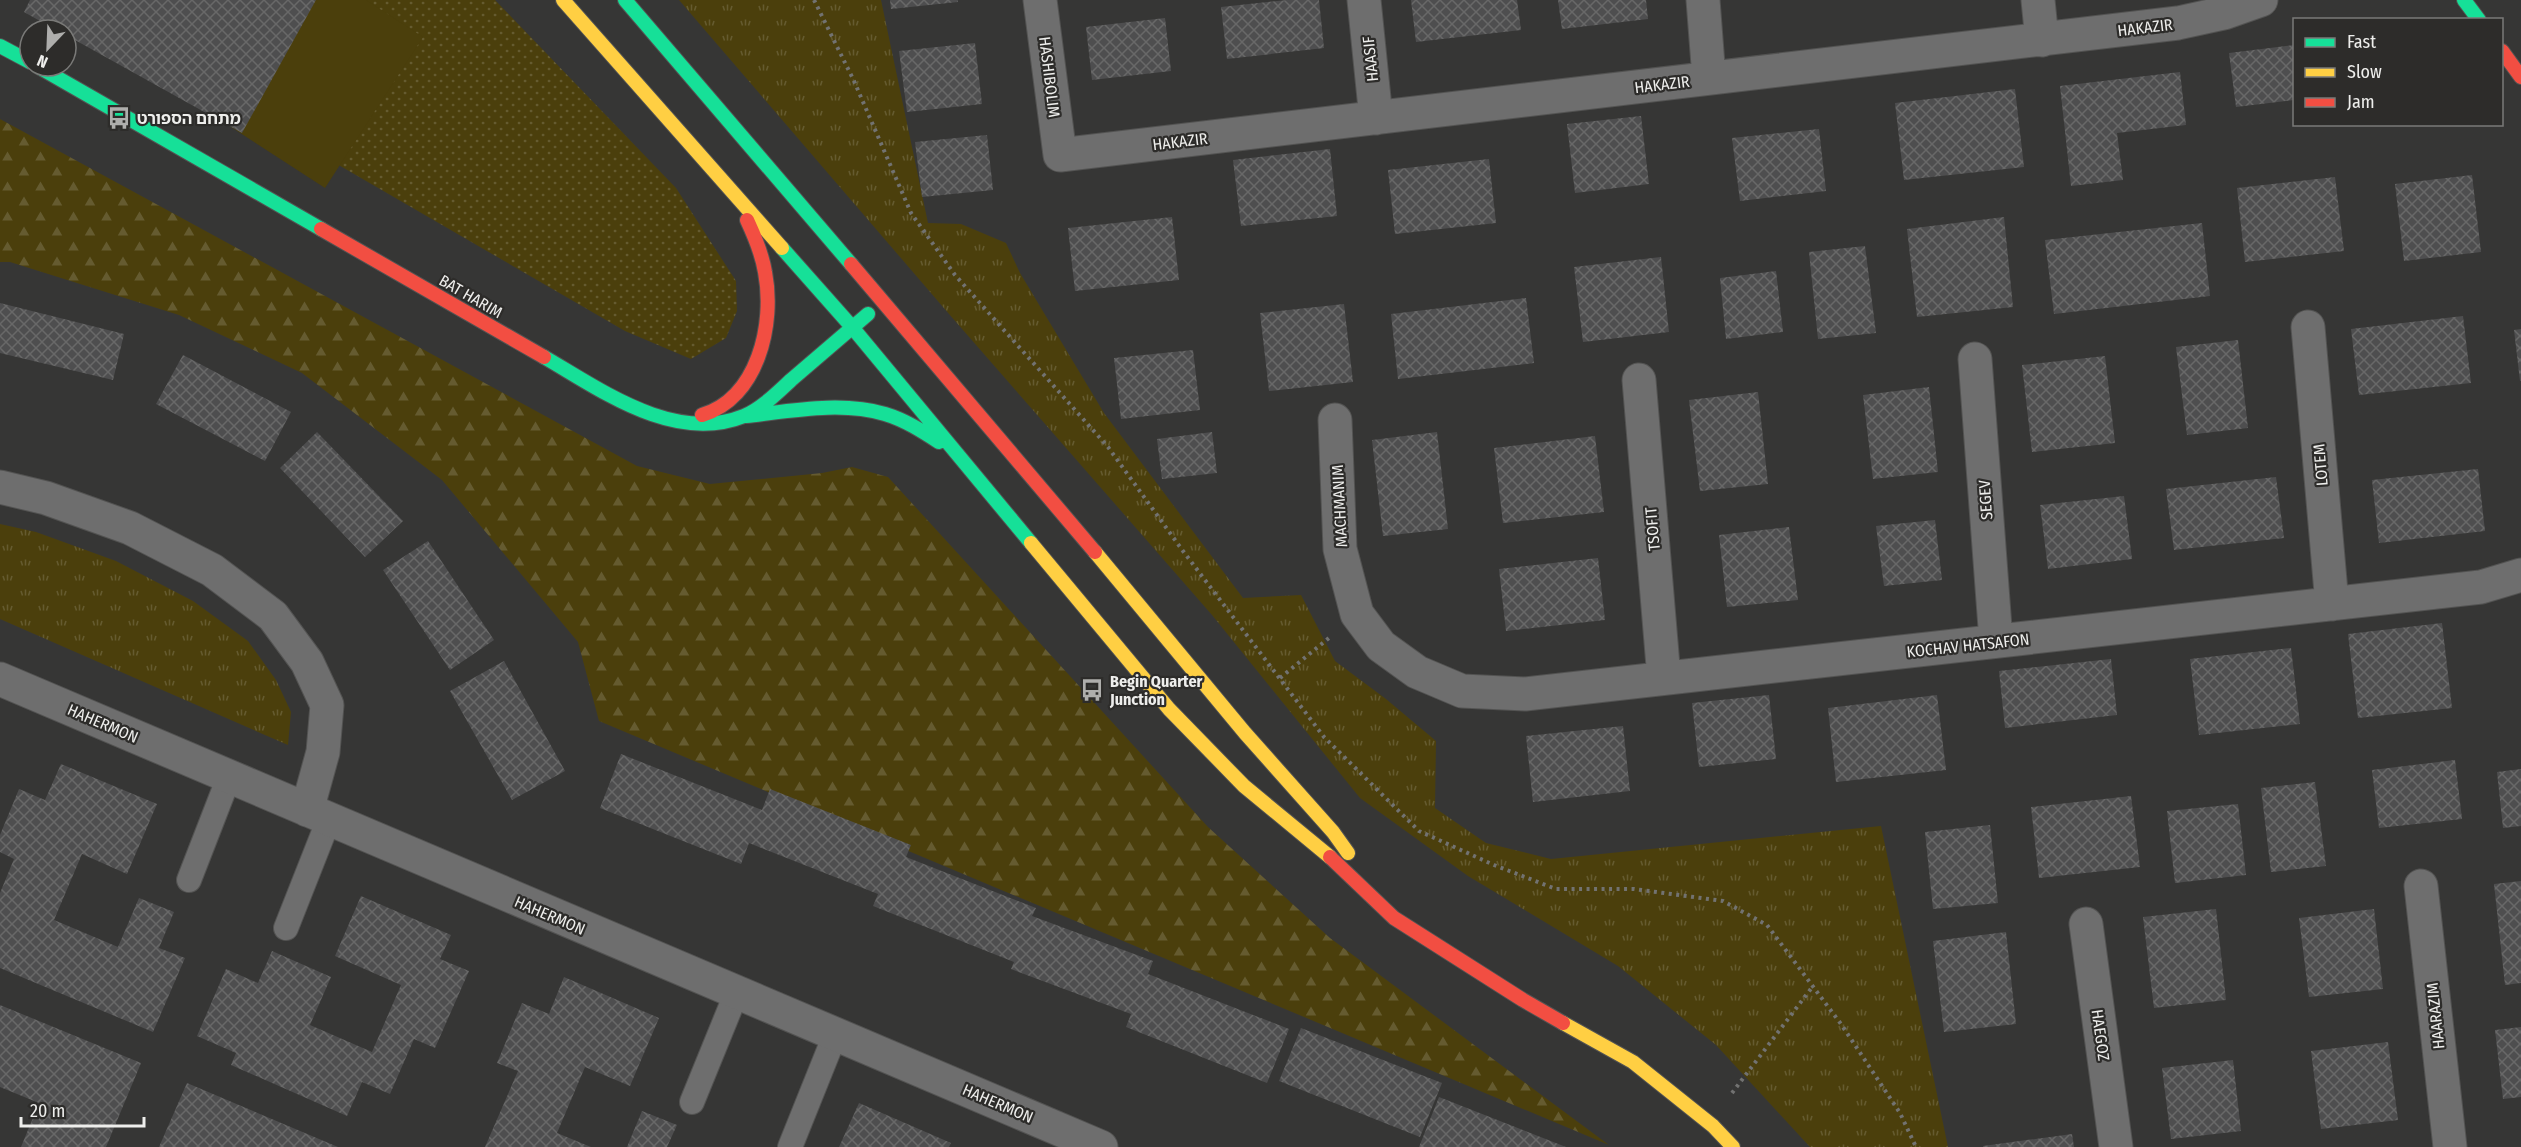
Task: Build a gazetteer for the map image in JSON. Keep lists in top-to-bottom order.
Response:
{
  "streets": {
    "main road": ["BAT HARIM"],
    "street": [
      "HAKAZIR",
      "HAASIF",
      "HASHIBOLIM",
      "LOTEM",
      "SEGEV",
      "MACHMANIM",
      "TSOFIT",
      "KOCHAV HATSAFON",
      "HAHERMON",
      "HAARAZIM",
      "HAEGOZ"
    ]
  },
  "crossings": [
    ["HAKAZIR", "HAASIF"],
    ["HAKAZIR", "HASHIBOLIM"],
    ["LOTEM", "KOCHAV HATSAFON"],
    ["SEGEV", "KOCHAV HATSAFON"],
    ["MACHMANIM", "KOCHAV HATSAFON"],
    ["TSOFIT", "KOCHAV HATSAFON"]
  ],
  "places": {
    "bus stop": ["מתחם הספורט", "Begin Quarter Junction"]
  },
  "legend": ["Fast", "Slow", "Jam"],
  "scale_bar": "20 m",
  "north": "bottom left"
}
